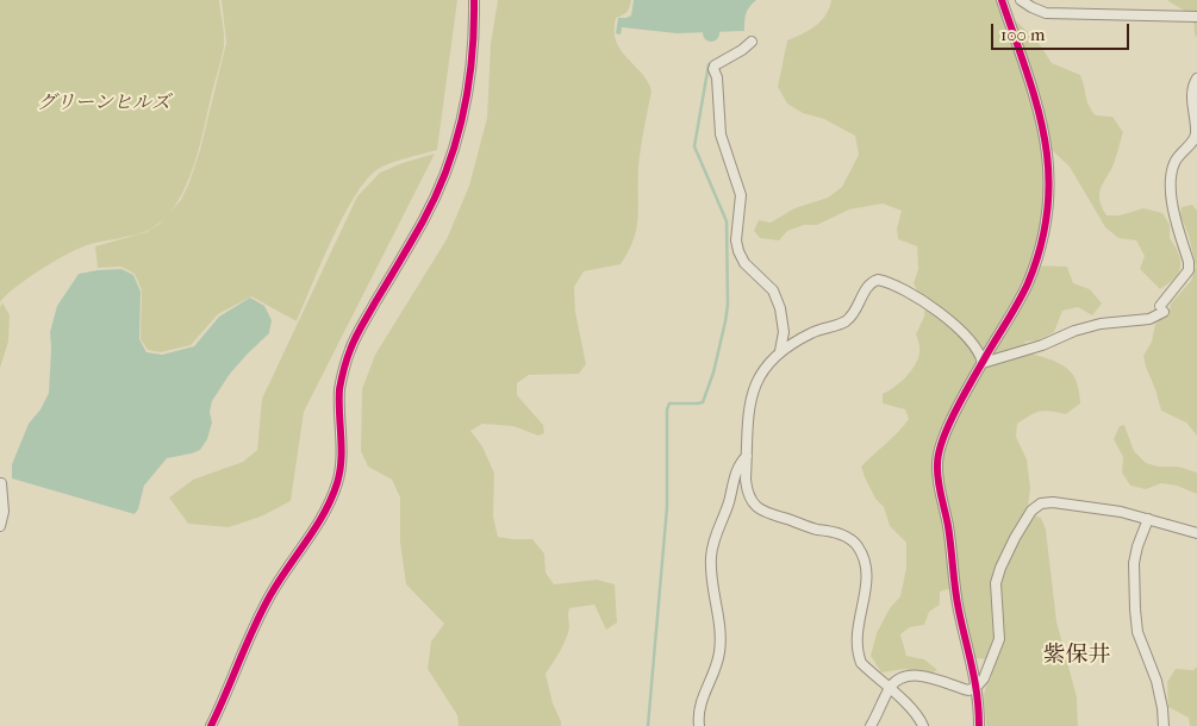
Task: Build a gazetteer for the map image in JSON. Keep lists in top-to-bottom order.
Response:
{
  "districts": ["紫保井"],
  "parks": ["グリーンヒルズ"],
  "scale_bar": "100 m"
}
